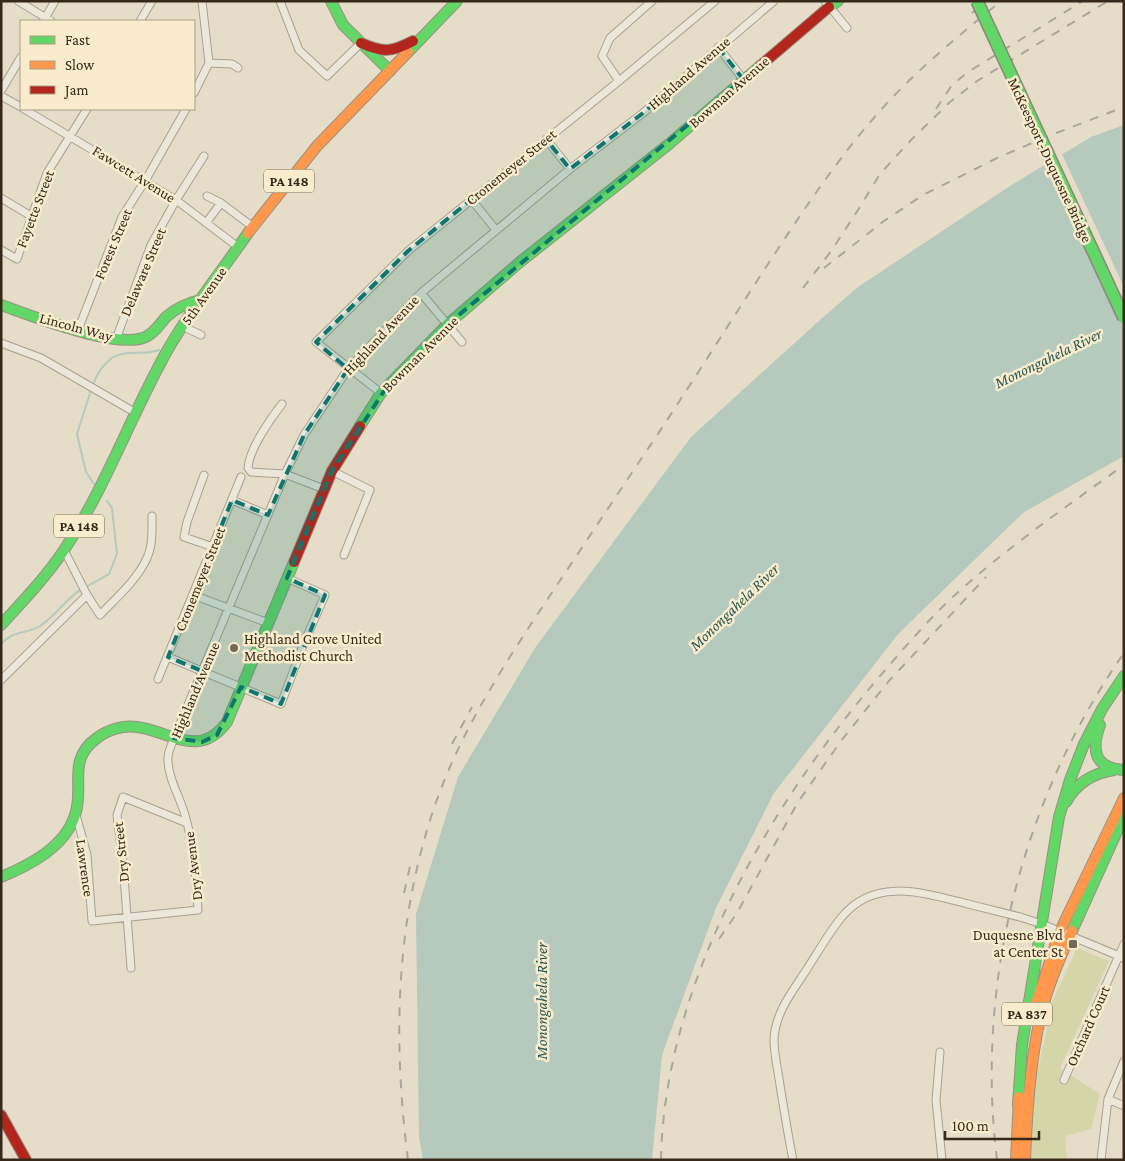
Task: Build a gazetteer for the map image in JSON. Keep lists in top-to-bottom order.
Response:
{
  "streets": {
    "main road": [
      "Bowman Avenue",
      "McKeesport-Duquesne Bridge",
      "PA 148",
      "5th Avenue",
      "Lincoln Way",
      "PA 837"
    ],
    "street": [
      "Highland Avenue",
      "Cronemeyer Street",
      "Fawcett Avenue",
      "Fayette Street",
      "Forest Street",
      "Delaware Street",
      "Dry Street",
      "Dry Avenue",
      "Lawrence",
      "Orchard Court"
    ]
  },
  "crossings": [
    ["Highland Avenue", "Bowman Avenue"],
    ["Highland Avenue", "Cronemeyer Street"],
    ["Highland Avenue", "Dry Street"],
    ["Highland Avenue", "Dry Avenue"],
    ["Bowman Avenue", "Lawrence"],
    ["Fawcett Avenue", "Fayette Street"],
    ["Fawcett Avenue", "Forest Street"],
    ["Fawcett Avenue", "Delaware Street"],
    ["Fawcett Avenue", "5th Avenue"],
    ["Forest Street", "Lincoln Way"],
    ["Delaware Street", "Lincoln Way"],
    ["5th Avenue", "Lincoln Way"],
    ["Dry Street", "Dry Avenue"],
    ["Dry Street", "Lawrence"],
    ["Dry Avenue", "Lawrence"]
  ],
  "water": ["Monongahela River"],
  "places": {
    "other": ["Highland Grove United Methodist Church"],
    "transit": ["Duquesne Blvd at Center St"]
  },
  "legend": ["Fast", "Slow", "Jam"],
  "scale_bar": "100 m"
}
